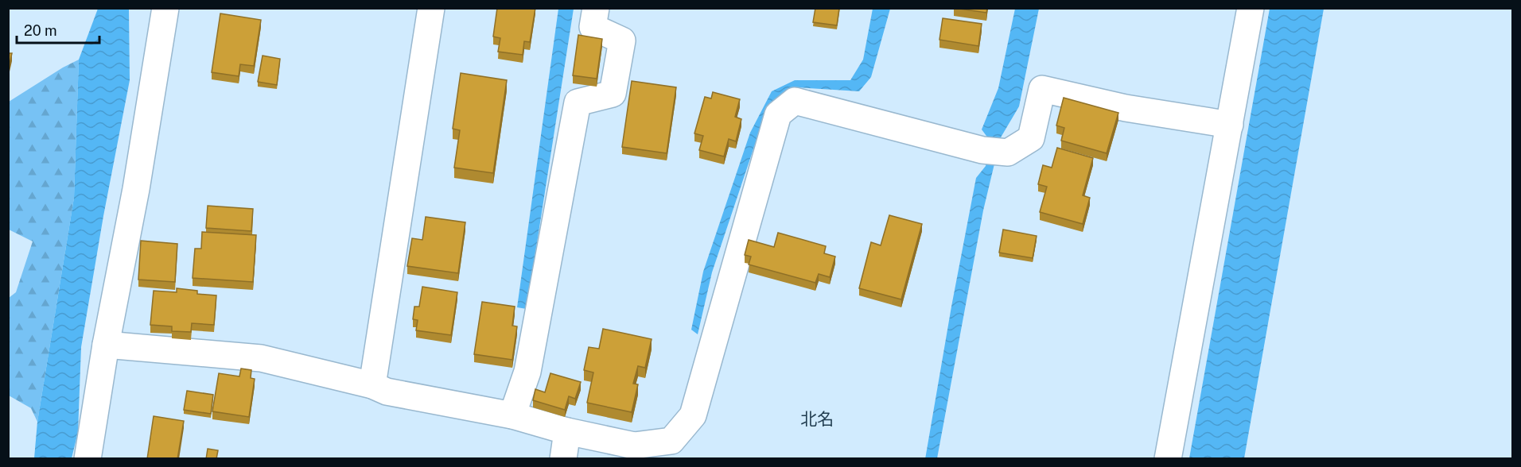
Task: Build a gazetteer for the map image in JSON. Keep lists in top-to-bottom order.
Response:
{
  "districts": ["北名"],
  "scale_bar": "20 m"
}
